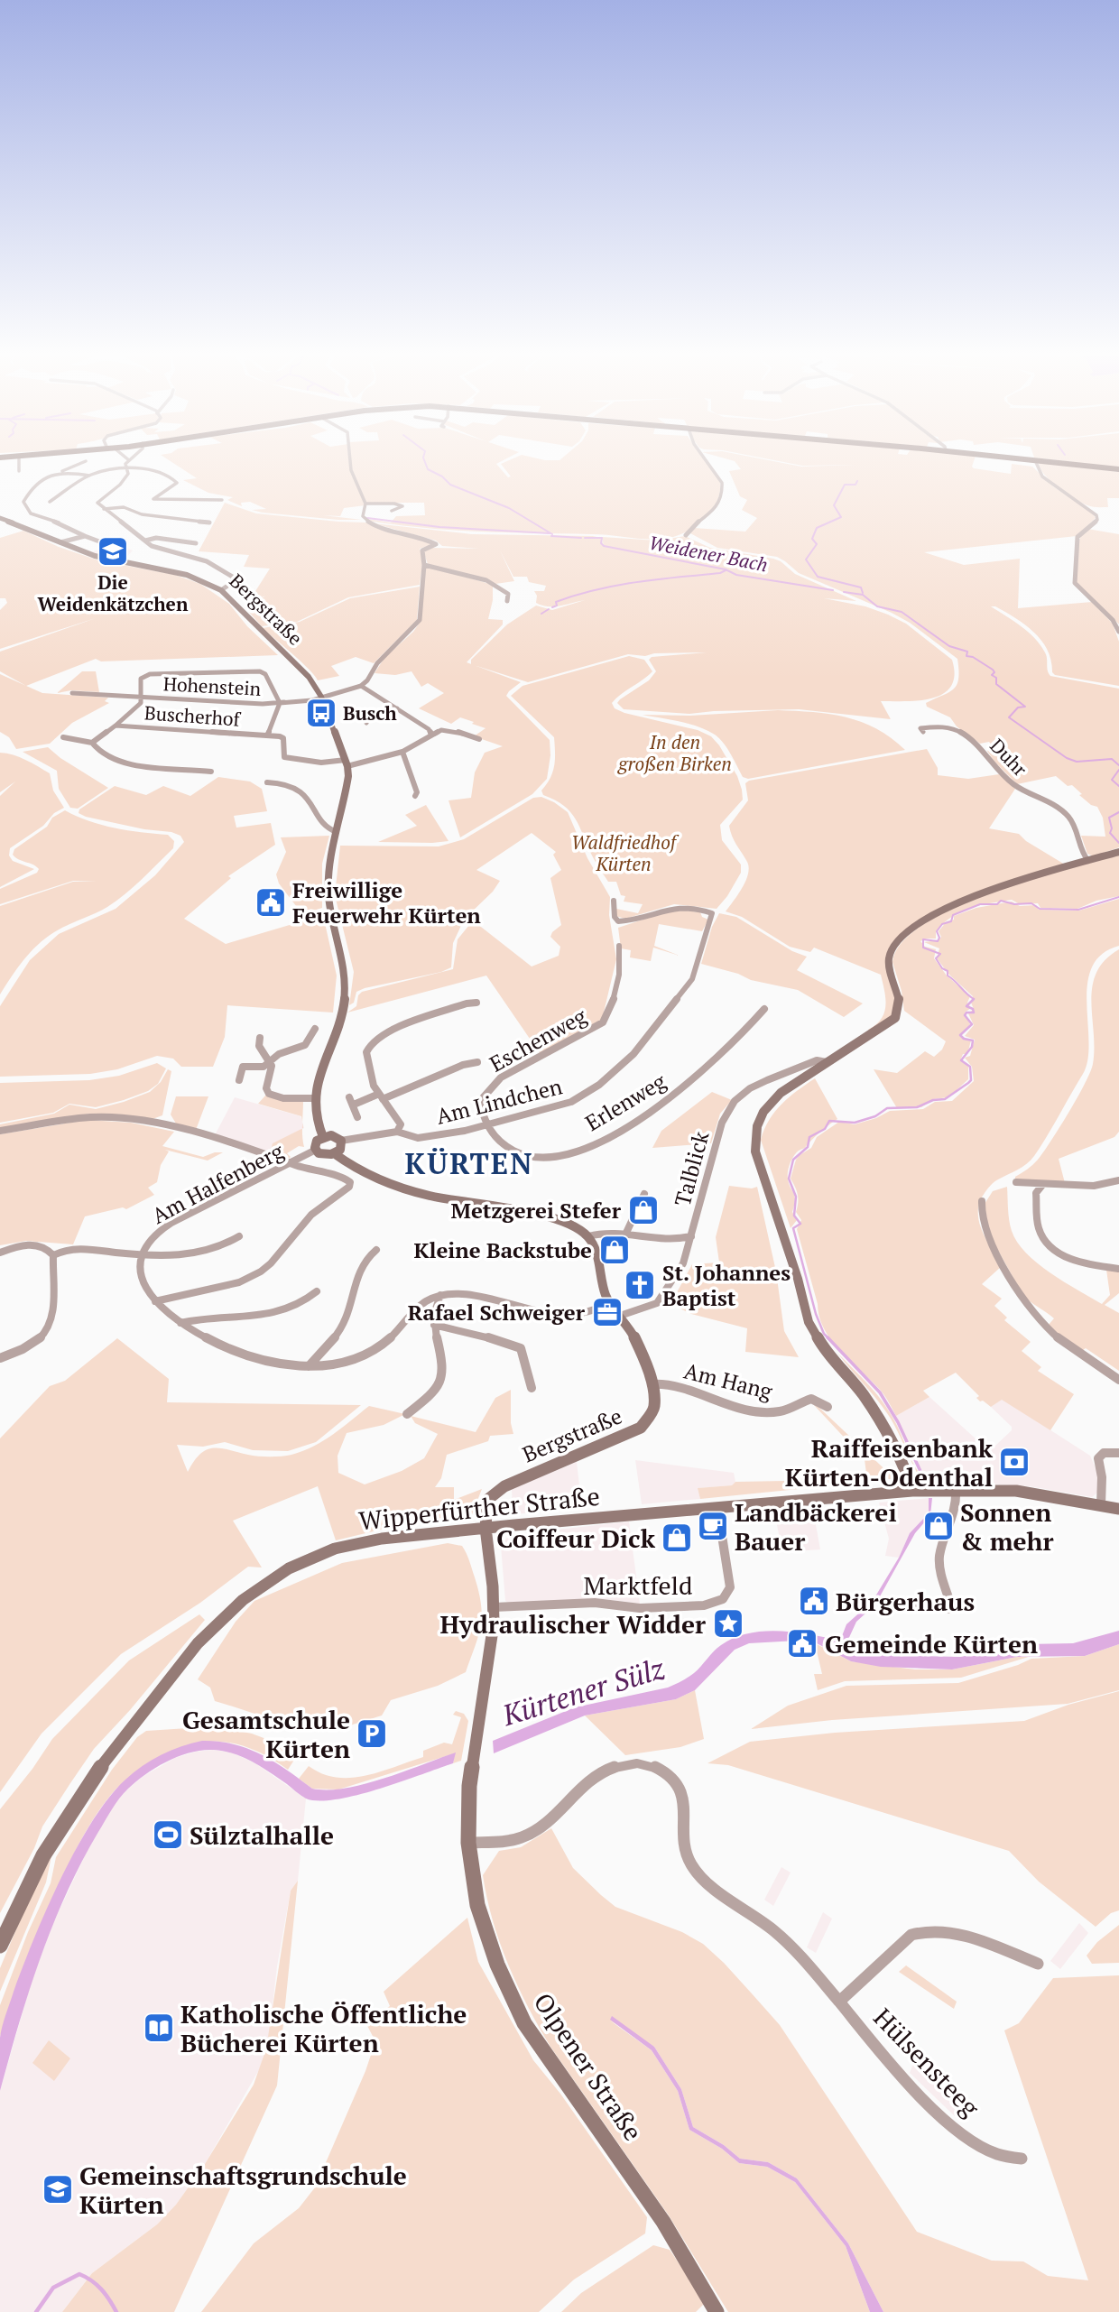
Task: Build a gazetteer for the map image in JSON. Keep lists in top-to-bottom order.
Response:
{
  "streets": {
    "main road": ["Bergstraße", "Wipperfürther Straße", "Olpener Straße"],
    "street": [
      "Hohenstein",
      "Buscherhof",
      "Duhr",
      "Eschenweg",
      "Am Lindchen",
      "Erlenweg",
      "Talblick",
      "Am Halfenberg",
      "Am Hang",
      "Marktfeld",
      "Hülsensteeg"
    ]
  },
  "crossings": [
    ["Bergstraße", "Hohenstein"],
    ["Bergstraße", "Buscherhof"],
    ["Bergstraße", "Am Lindchen"],
    ["Bergstraße", "Talblick"],
    ["Bergstraße", "Am Halfenberg"],
    ["Bergstraße", "Am Hang"],
    ["Bergstraße", "Wipperfürther Straße"],
    ["Bergstraße", "Olpener Straße"],
    ["Hohenstein", "Buscherhof"],
    ["Eschenweg", "Am Lindchen"],
    ["Eschenweg", "Erlenweg"],
    ["Am Lindchen", "Erlenweg"],
    ["Am Lindchen", "Am Halfenberg"],
    ["Wipperfürther Straße", "Marktfeld"],
    ["Wipperfürther Straße", "Olpener Straße"],
    ["Marktfeld", "Olpener Straße"],
    ["Hülsensteeg", "Olpener Straße"]
  ],
  "districts": ["KÜRTEN"],
  "water": ["Weidener Bach", "Kürtener Sülz"],
  "parks": ["In den großen Birken", "Waldfriedhof Kürten"],
  "places": {
    "school or university": ["Die Weidenkätzchen", "Gemeinschaftsgrundschule Kürten"],
    "bus stop": ["Busch"],
    "public building": ["Freiwillige Feuerwehr Kürten", "Bürgerhaus", "Gemeinde Kürten"],
    "shop": [
      "Metzgerei Stefer",
      "Kleine Backstube",
      "Sonnen & mehr",
      "Coiffeur Dick"
    ],
    "church": ["St. Johannes Baptist"],
    "office": ["Rafael Schweiger"],
    "bank": ["Raiffeisenbank Kürten-Odenthal"],
    "cafe": ["Landbäckerei Bauer"],
    "place": ["Hydraulischer Widder"],
    "parking": ["Gesamtschule Kürten"],
    "sports": ["Sülztalhalle"],
    "library": ["Katholische Öffentliche Bücherei Kürten"]
  }
}
